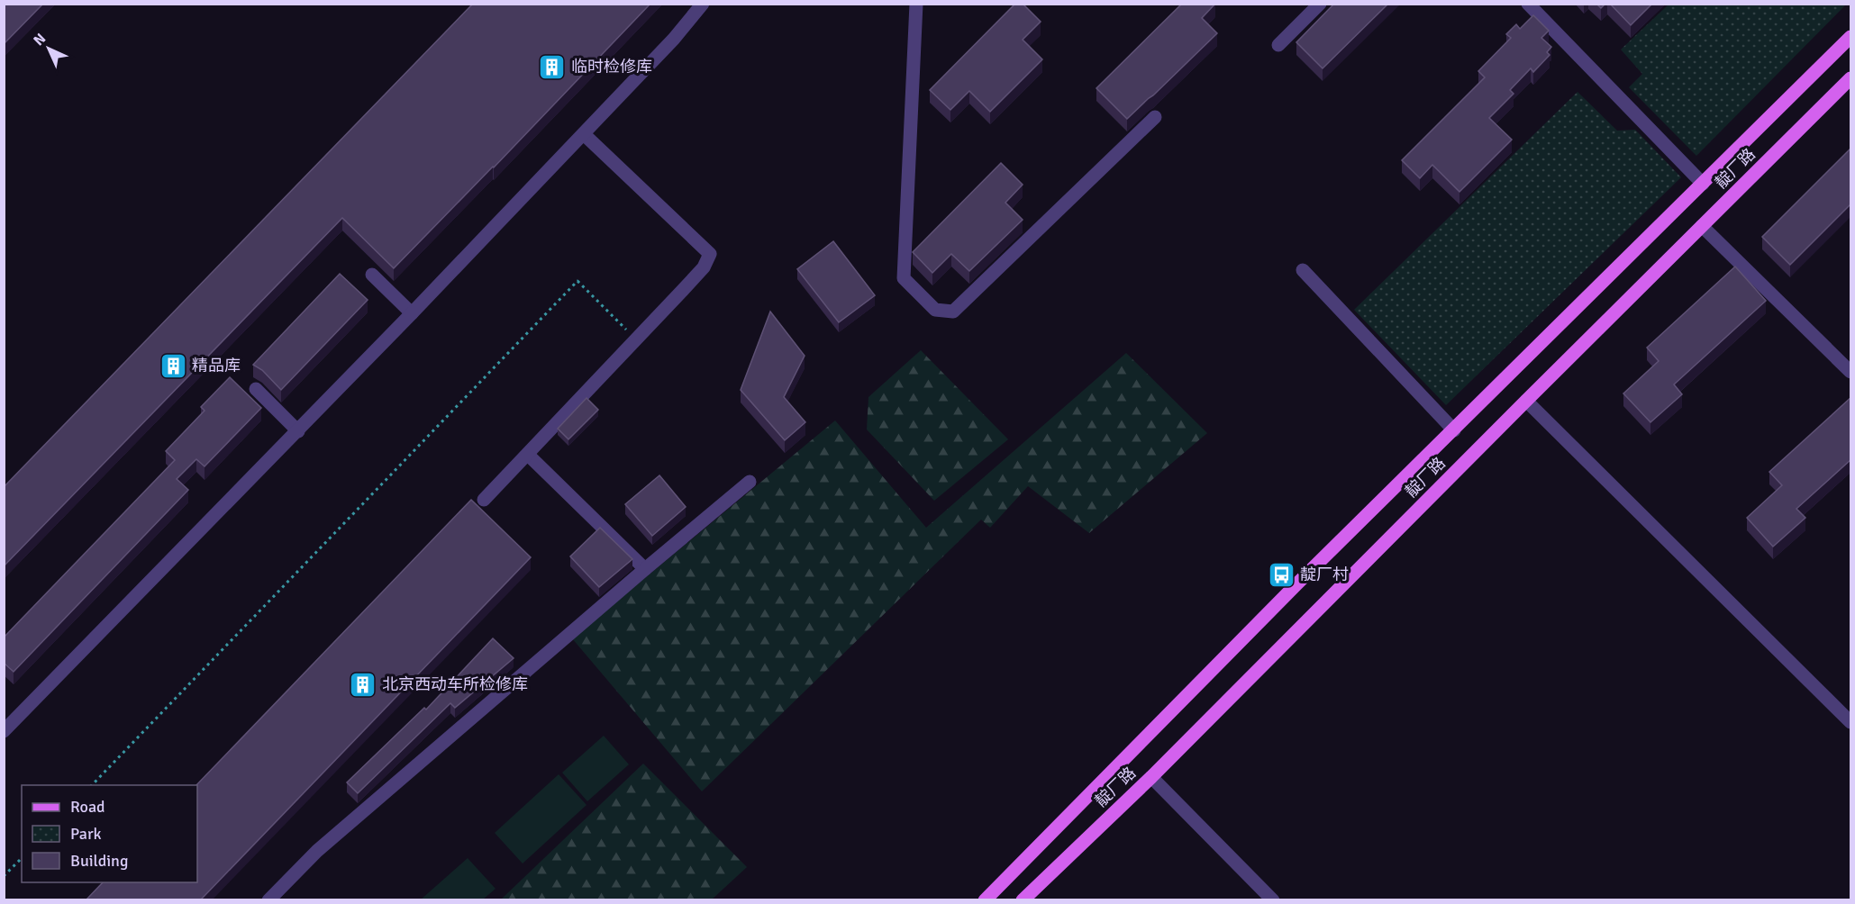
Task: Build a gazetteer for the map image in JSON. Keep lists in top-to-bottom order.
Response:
{
  "streets": {
    "main road": ["靛厂路"]
  },
  "places": {
    "building": ["临时检修库", "精品库", "北京西动车所检修库"],
    "bus stop": ["靛厂村"]
  },
  "legend": ["Road", "Park", "Building"],
  "north": "top left"
}
